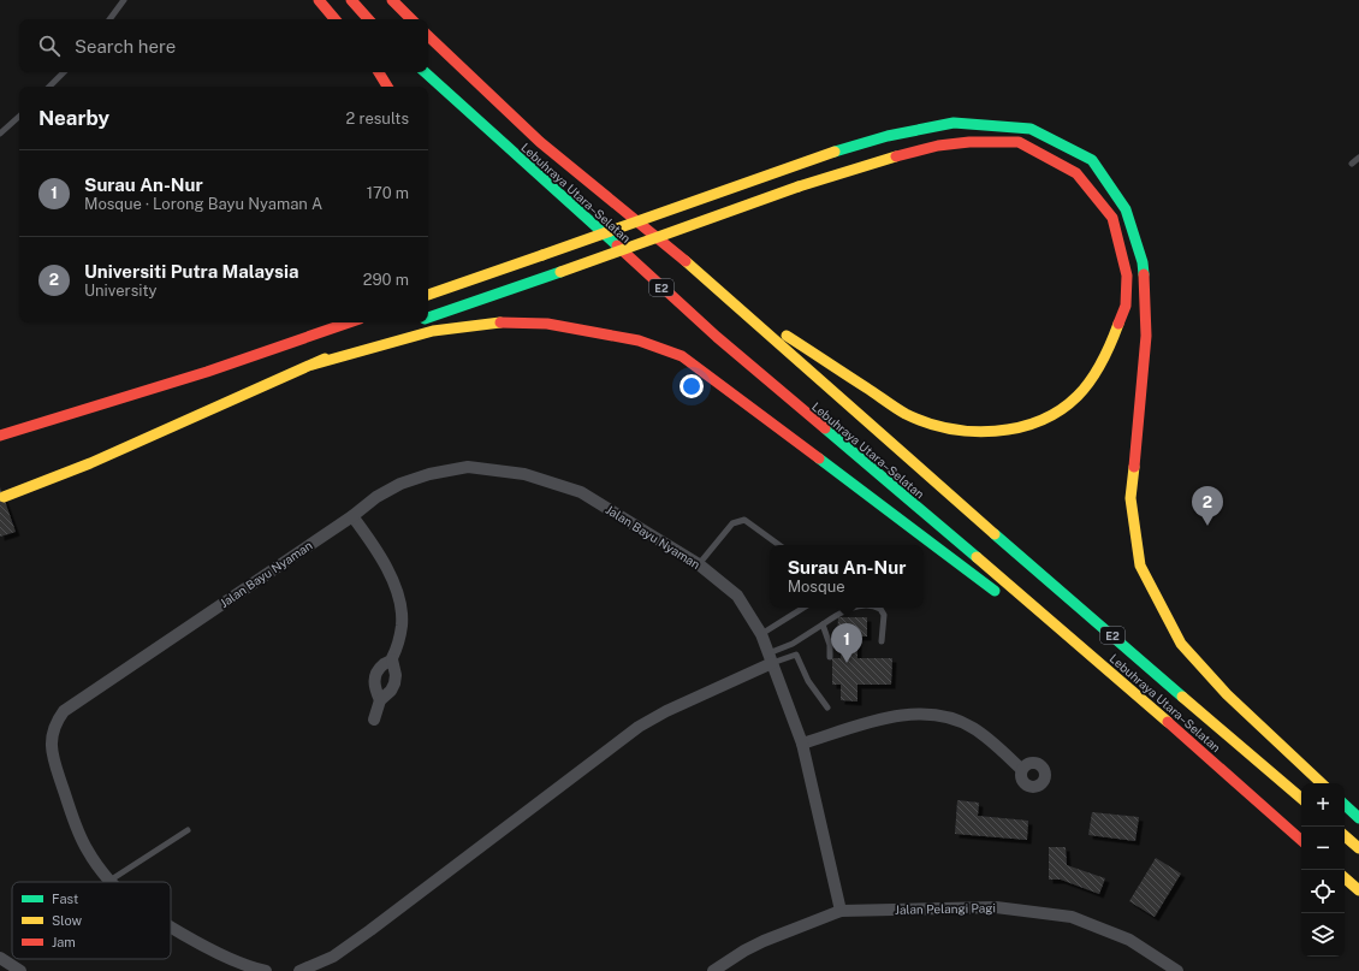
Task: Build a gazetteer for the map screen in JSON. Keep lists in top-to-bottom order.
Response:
{
  "streets": {
    "highway": ["Lebuhraya Utara–Selatan", "E2"],
    "street": ["Jalan Bayu Nyaman", "Jalan Pelangi Pagi"]
  },
  "crossings": [
    ["Jalan Bayu Nyaman", "Jalan Pelangi Pagi"]
  ],
  "legend": ["Fast", "Slow", "Jam"],
  "page": {
    "search": "Search here",
    "heading": ["Nearby", "2 results"],
    "list": [
      {
        "mark": "1",
        "name": "Surau An-Nur",
        "note": "Mosque · Lorong Bayu Nyaman A",
        "value": "170 m"
      },
      {
        "mark": "2",
        "name": "Universiti Putra Malaysia",
        "note": "University",
        "value": "290 m"
      }
    ],
    "pins": ["2", "1"],
    "popup": ["Surau An-Nur", "Mosque"],
    "map_buttons": ["+", "−"]
  }
}
